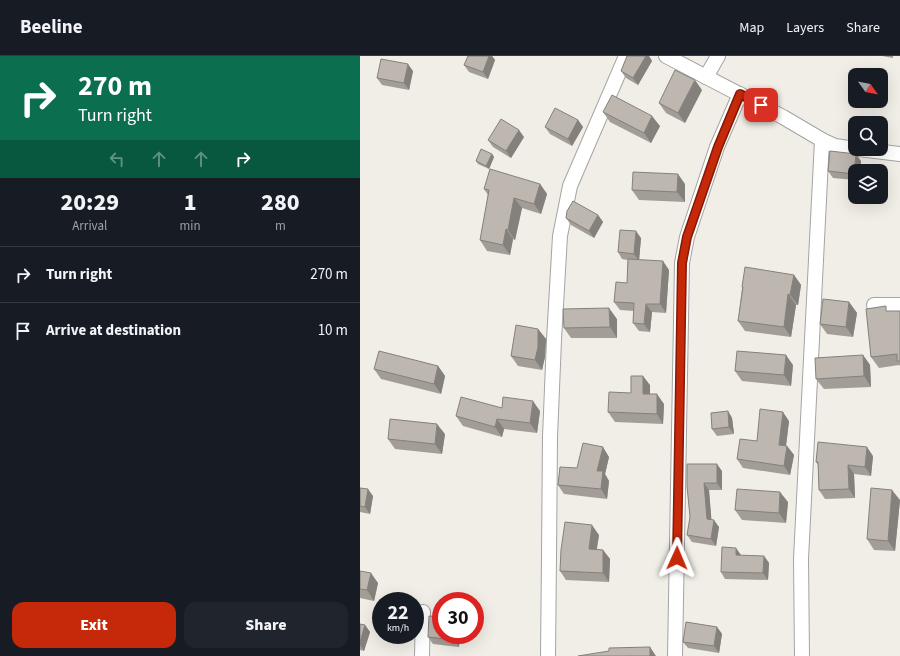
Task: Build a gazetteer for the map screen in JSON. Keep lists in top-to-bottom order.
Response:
{
  "north": "bottom right",
  "page": {
    "header": "Beeline",
    "nav": ["Map", "Layers", "Share"],
    "turn": ["270 m", "Turn right"],
    "eta": [
      "20:29",
      "Arrival",
      "1",
      "min",
      "280",
      "m"
    ],
    "list": [
      {
        "name": "Turn right",
        "value": "270 m"
      },
      {
        "name": "Arrive at destination",
        "value": "10 m"
      }
    ],
    "speed": "22 km/h",
    "limit": "30",
    "buttons": ["Exit", "Share"]
  }
}
